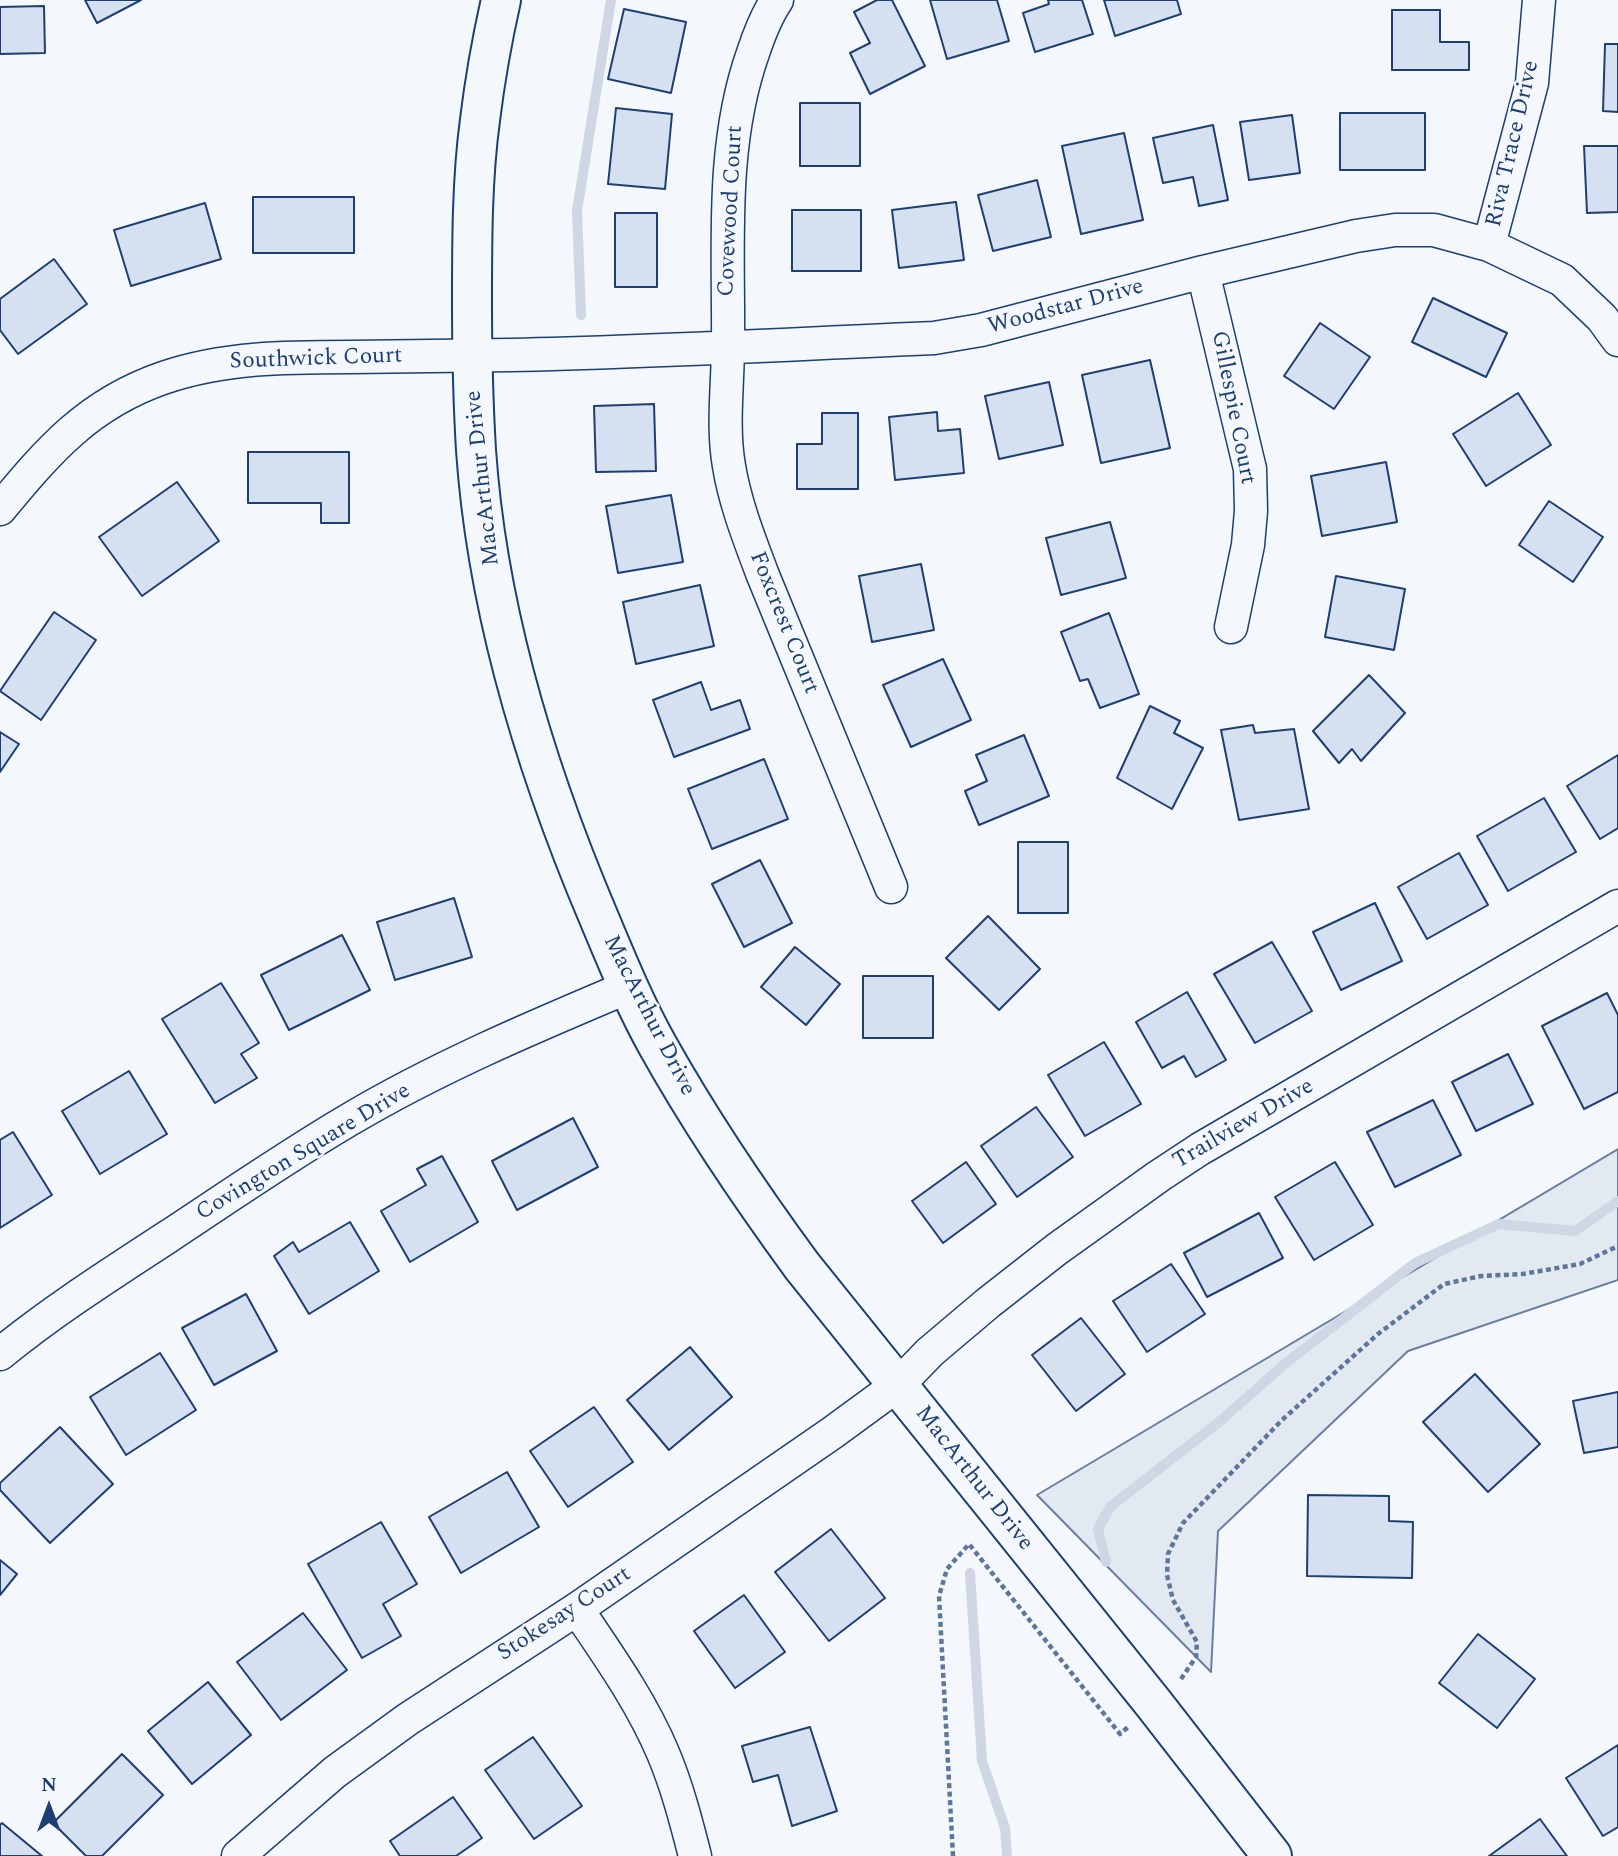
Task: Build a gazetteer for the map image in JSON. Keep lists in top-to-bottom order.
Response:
{
  "streets": {
    "street": [
      "Riva Trace Drive",
      "Covewood Court",
      "Woodstar Drive",
      "Southwick Court",
      "Gillespie Court",
      "MacArthur Drive",
      "Foxcrest Court",
      "Trailview Drive",
      "Covington Square Drive",
      "Stokesay Court"
    ]
  },
  "crossings": [
    ["Riva Trace Drive", "Woodstar Drive"],
    ["Covewood Court", "Woodstar Drive"],
    ["Covewood Court", "Foxcrest Court"],
    ["Woodstar Drive", "Southwick Court"],
    ["Woodstar Drive", "Gillespie Court"],
    ["Woodstar Drive", "MacArthur Drive"],
    ["Woodstar Drive", "Foxcrest Court"],
    ["Southwick Court", "MacArthur Drive"],
    ["MacArthur Drive", "Trailview Drive"],
    ["MacArthur Drive", "Covington Square Drive"],
    ["MacArthur Drive", "Stokesay Court"],
    ["Trailview Drive", "Stokesay Court"]
  ],
  "north": "top"
}
